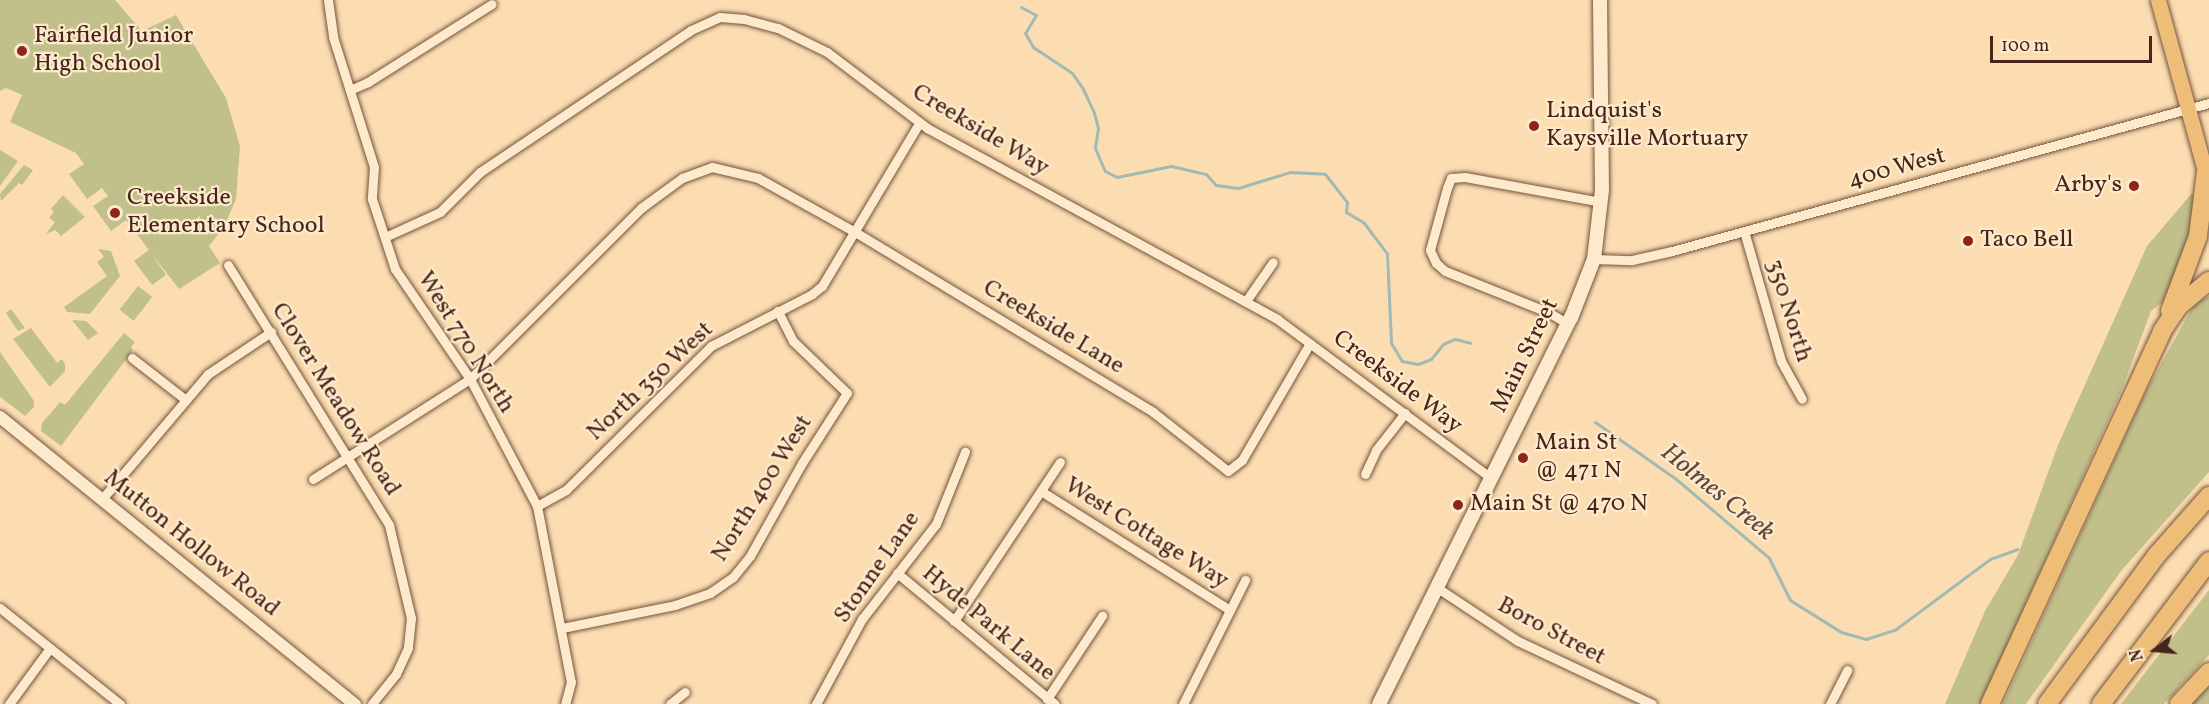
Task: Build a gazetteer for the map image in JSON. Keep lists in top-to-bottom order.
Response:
{
  "streets": {
    "main road": ["Main Street"],
    "street": [
      "Creekside Way",
      "400 West",
      "350 North",
      "Creekside Lane",
      "West 770 North",
      "North 350 West",
      "Clover Meadow Road",
      "North 400 West",
      "West Cottage Way",
      "Mutton Hollow Road",
      "Stonne Lane",
      "Hyde Park Lane",
      "Boro Street"
    ]
  },
  "crossings": [
    ["Creekside Way", "Creekside Lane"],
    ["Creekside Way", "West 770 North"],
    ["Creekside Way", "Main Street"],
    ["Creekside Way", "North 350 West"],
    ["400 West", "350 North"],
    ["400 West", "Main Street"],
    ["Creekside Lane", "West 770 North"],
    ["Creekside Lane", "North 350 West"],
    ["West 770 North", "North 350 West"],
    ["West 770 North", "North 400 West"],
    ["Main Street", "Boro Street"],
    ["North 350 West", "North 400 West"],
    ["Stonne Lane", "Hyde Park Lane"]
  ],
  "water": ["Holmes Creek"],
  "places": [
    "Fairfield Junior High School",
    "Lindquist's Kaysville Mortuary",
    "Arby's",
    "Creekside Elementary School",
    "Taco Bell",
    "Main St @ 471 N",
    "Main St @ 470 N"
  ],
  "scale_bar": "100 m",
  "north": "left"
}
